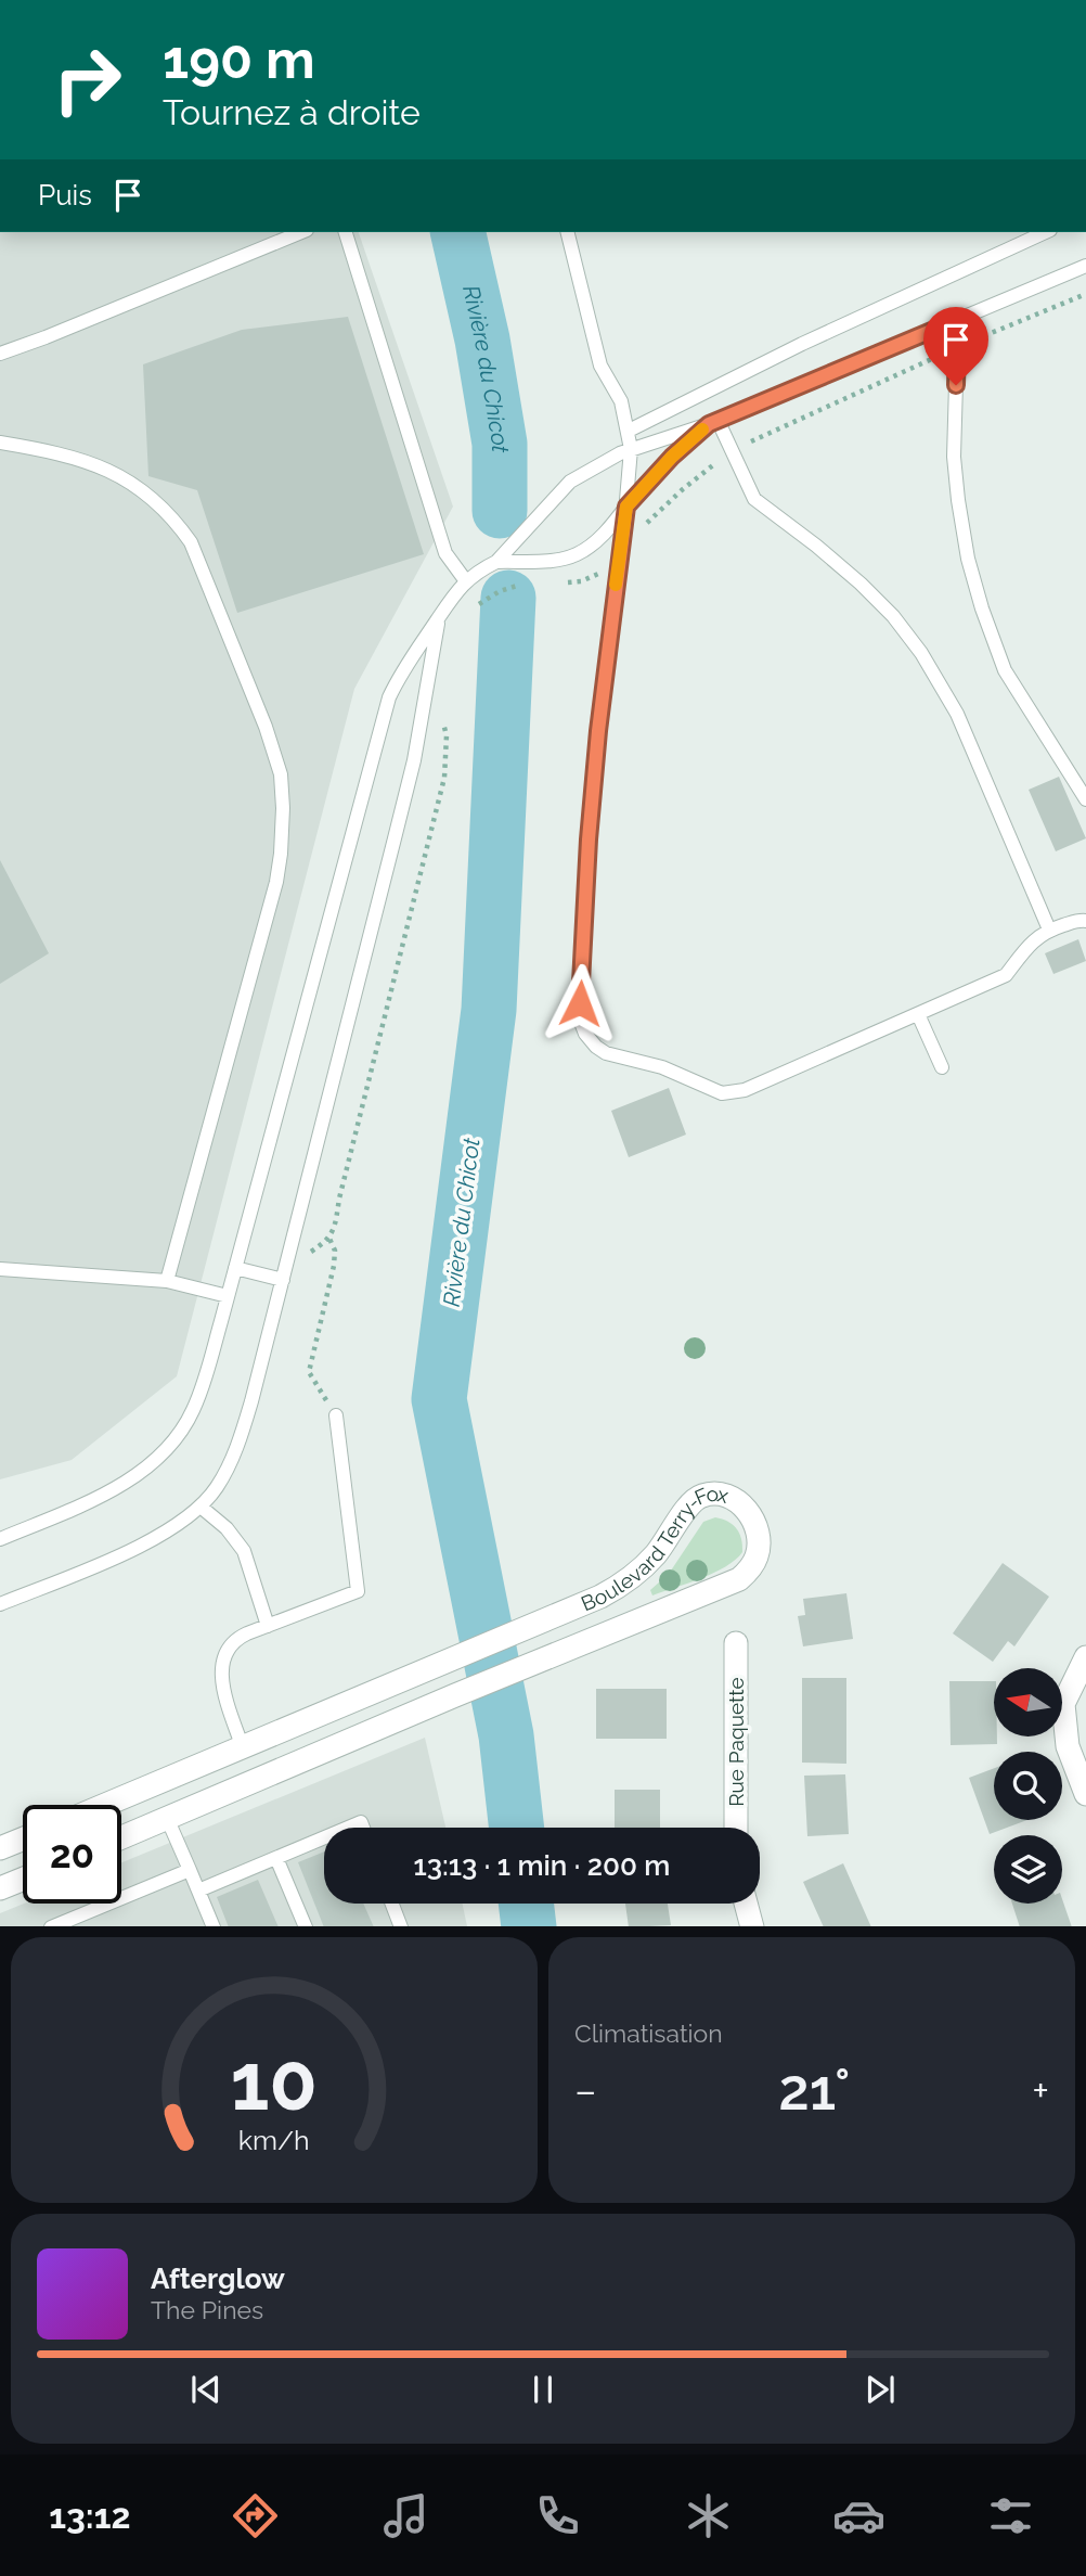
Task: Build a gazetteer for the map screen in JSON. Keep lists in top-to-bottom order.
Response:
{
  "streets": {
    "street": ["Boulevard Terry-Fox", "Rue Paquette"]
  },
  "water": ["Rivière du Chicot"],
  "north": "left",
  "page": {
    "turn": ["190 m", "Tournez à droite"],
    "then": "Puis",
    "limit": "20",
    "trip": "13:13 · 1 min · 200 m",
    "tile": "Climatisation",
    "heat": ["−", "21°", "+"],
    "song": ["Afterglow", "The Pines"],
    "tabs": "13:12",
    "gauge": ["10", "km/h"]
  }
}
